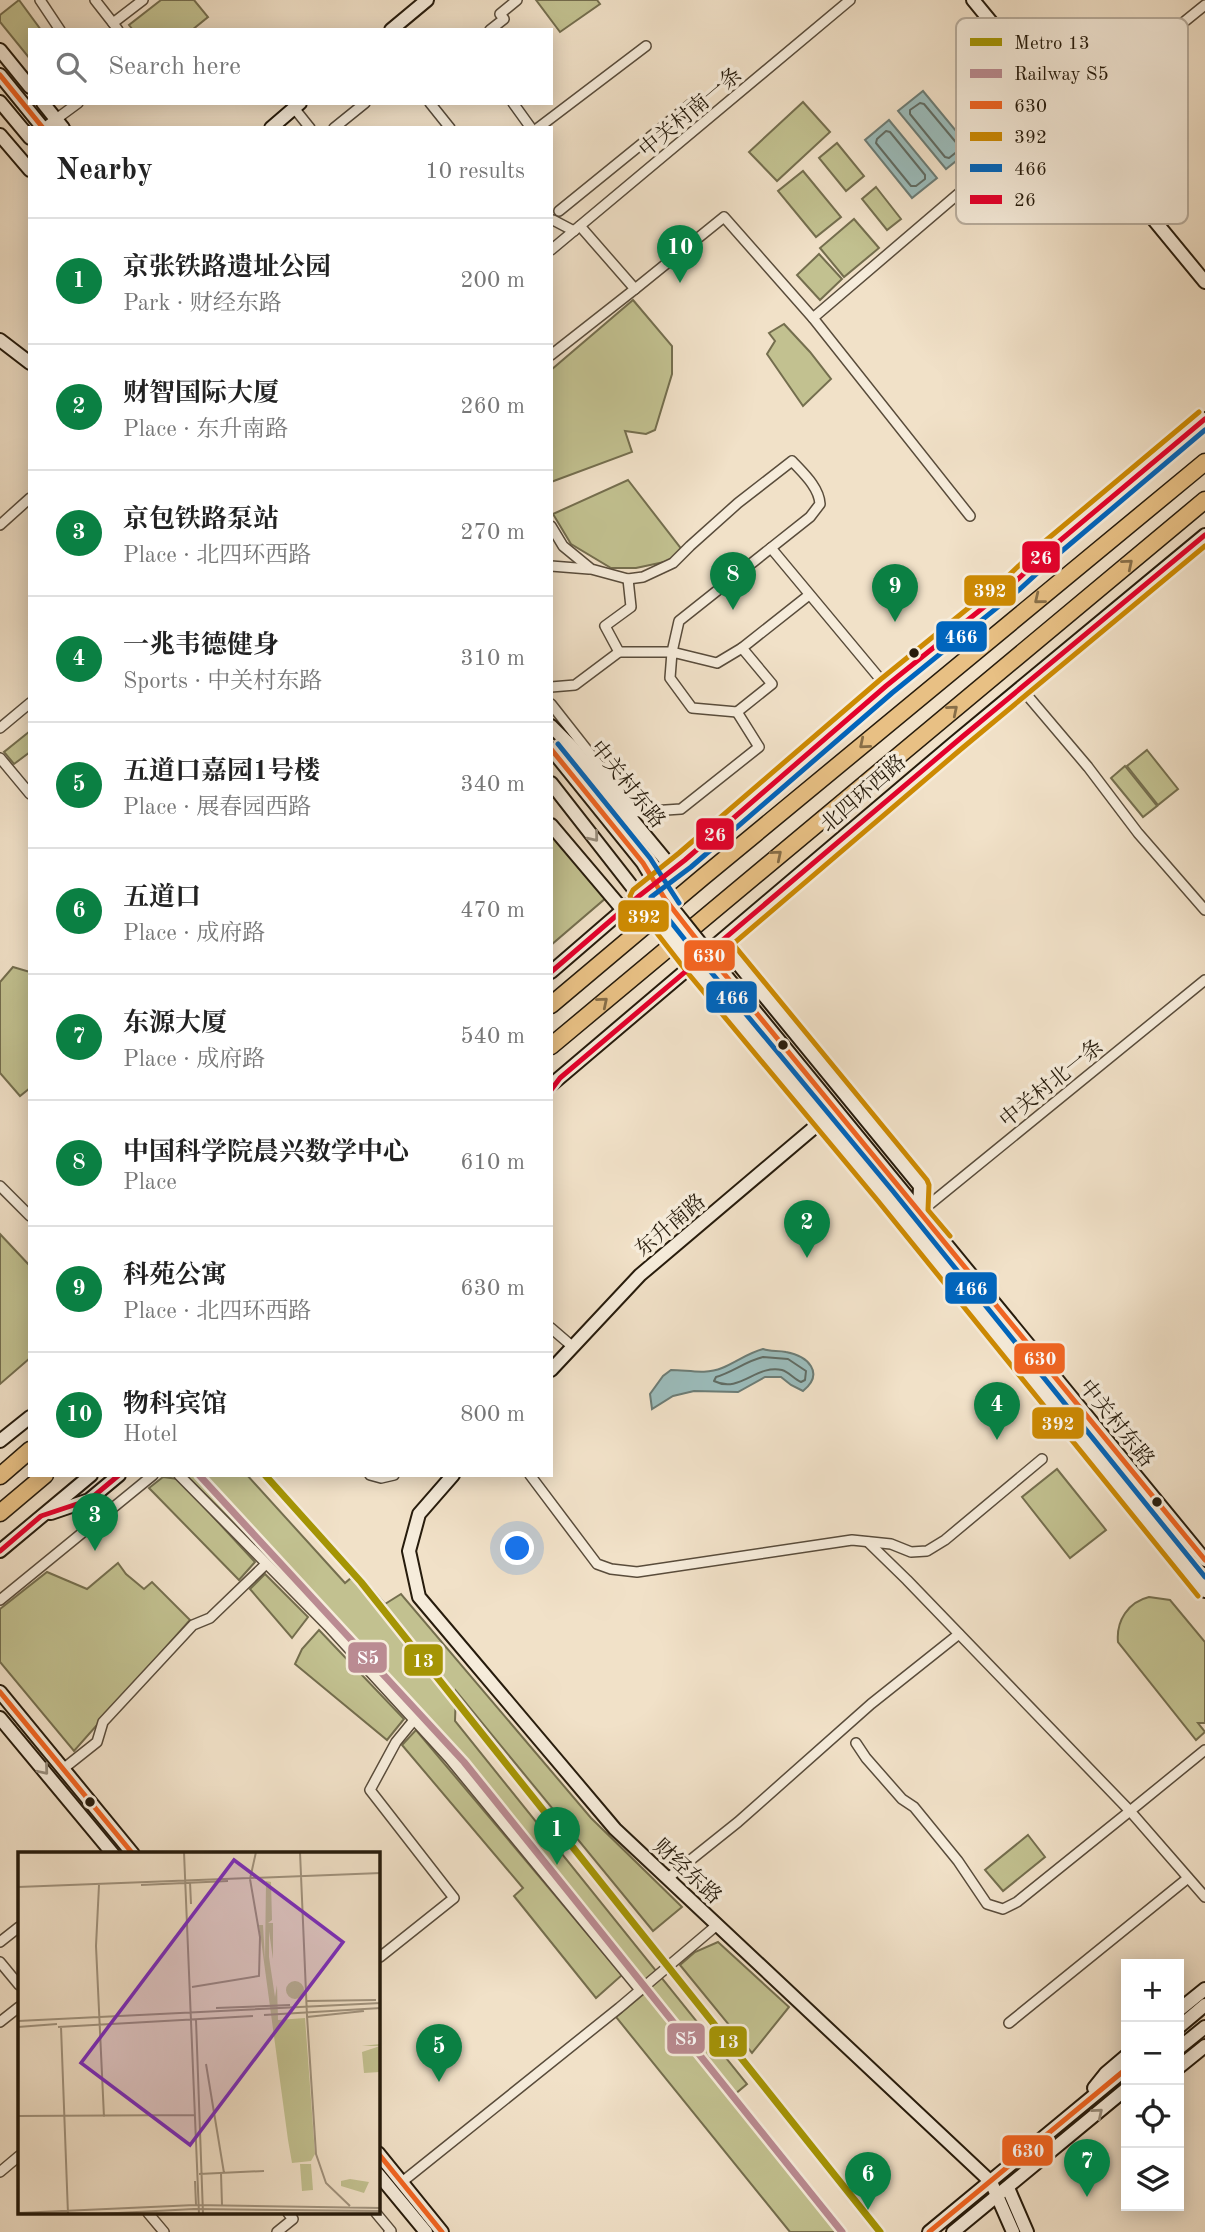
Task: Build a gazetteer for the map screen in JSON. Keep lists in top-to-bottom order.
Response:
{
  "streets": {
    "highway": ["北四环西路"],
    "street": [
      "中关村南一条",
      "中关村东路",
      "中关村北一条",
      "东升南路",
      "财经东路"
    ]
  },
  "crossings": [
    ["中关村东路", "北四环西路"],
    ["中关村东路", "中关村北一条"],
    ["中关村东路", "东升南路"]
  ],
  "lines": [
    "transit line 630",
    "transit line 392",
    "transit line 26",
    "transit line 466",
    "metro line 13",
    "rail line S5"
  ],
  "legend": [
    "Metro 13",
    "Railway S5",
    "630",
    "392",
    "466",
    "26"
  ],
  "page": {
    "search": "Search here",
    "heading": ["Nearby", "10 results"],
    "list": [
      {
        "mark": "1",
        "name": "京张铁路遗址公园",
        "note": "Park · 财经东路",
        "value": "200 m"
      },
      {
        "mark": "2",
        "name": "财智国际大厦",
        "note": "Place · 东升南路",
        "value": "260 m"
      },
      {
        "mark": "3",
        "name": "京包铁路泵站",
        "note": "Place · 北四环西路",
        "value": "270 m"
      },
      {
        "mark": "4",
        "name": "一兆韦德健身",
        "note": "Sports · 中关村东路",
        "value": "310 m"
      },
      {
        "mark": "5",
        "name": "五道口嘉园1号楼",
        "note": "Place · 展春园西路",
        "value": "340 m"
      },
      {
        "mark": "6",
        "name": "五道口",
        "note": "Place · 成府路",
        "value": "470 m"
      },
      {
        "mark": "7",
        "name": "东源大厦",
        "note": "Place · 成府路",
        "value": "540 m"
      },
      {
        "mark": "8",
        "name": "中国科学院晨兴数学中心",
        "note": "Place",
        "value": "610 m"
      },
      {
        "mark": "9",
        "name": "科苑公寓",
        "note": "Place · 北四环西路",
        "value": "630 m"
      },
      {
        "mark": "10",
        "name": "物科宾馆",
        "note": "Hotel",
        "value": "800 m"
      }
    ],
    "pins": [
      "10",
      "8",
      "9",
      "2",
      "4",
      "3",
      "1",
      "5",
      "7",
      "6"
    ],
    "map_buttons": ["+", "−"]
  }
}
